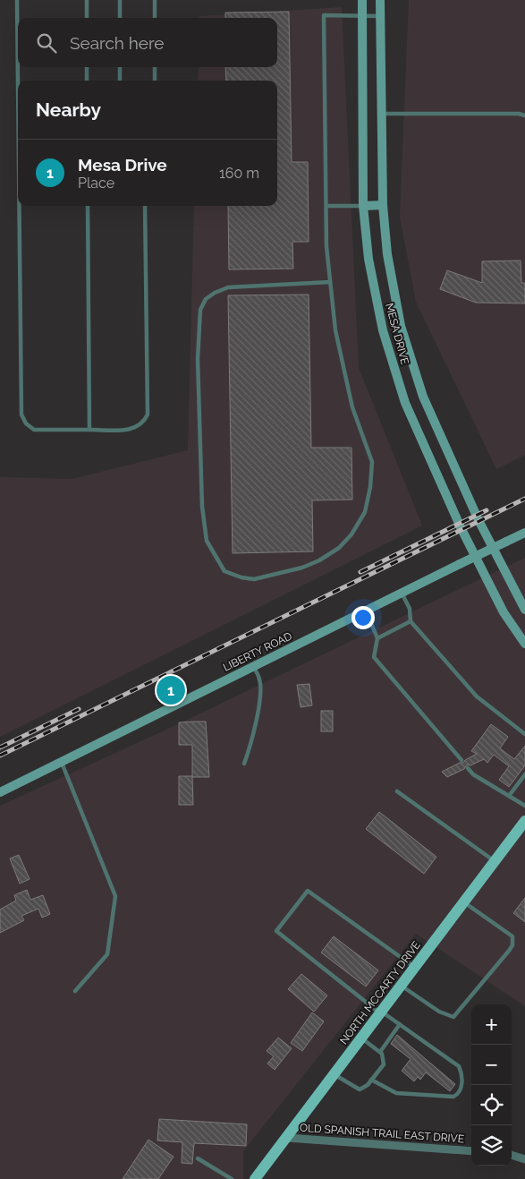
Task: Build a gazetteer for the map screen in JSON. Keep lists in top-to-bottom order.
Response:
{
  "streets": {
    "main road": ["MESA DRIVE", "LIBERTY ROAD", "NORTH MCCARTY DRIVE"],
    "street": ["OLD SPANISH TRAIL EAST DRIVE"]
  },
  "crossings": [
    ["NORTH MCCARTY DRIVE", "OLD SPANISH TRAIL EAST DRIVE"]
  ],
  "page": {
    "search": "Search here",
    "heading": "Nearby",
    "list": [
      {
        "mark": "1",
        "name": "Mesa Drive",
        "note": "Place",
        "value": "160 m"
      }
    ],
    "pins": "1",
    "map_buttons": ["+", "−"]
  }
}
